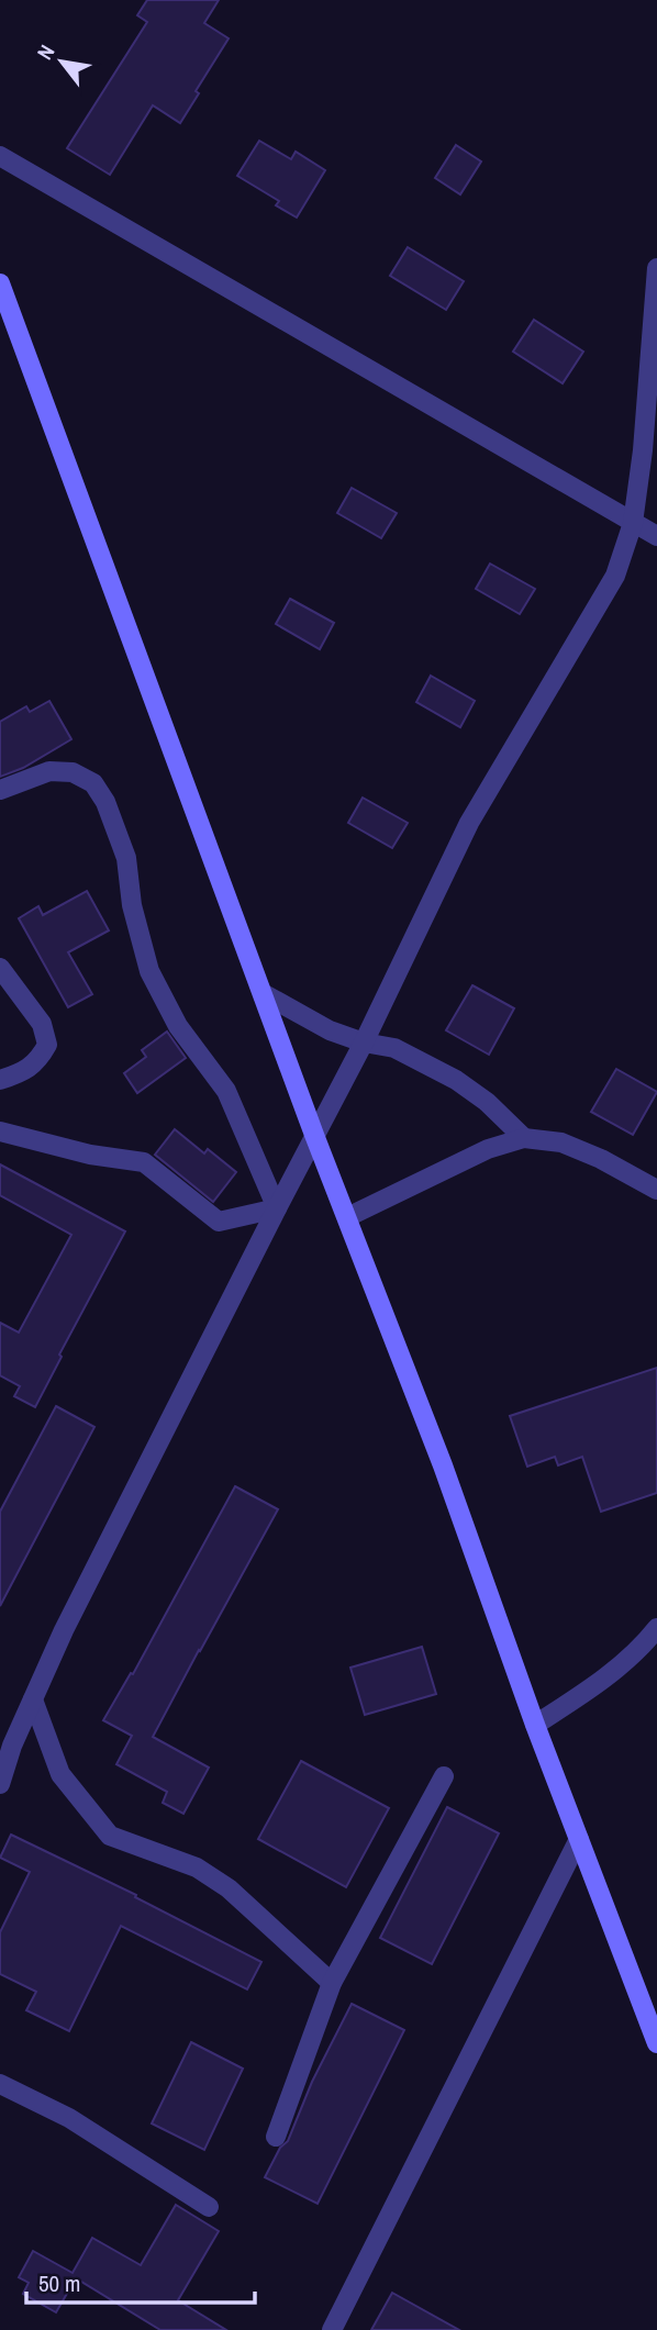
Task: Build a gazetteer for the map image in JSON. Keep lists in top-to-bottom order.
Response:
{
  "scale_bar": "50 m",
  "north": "top left"
}
